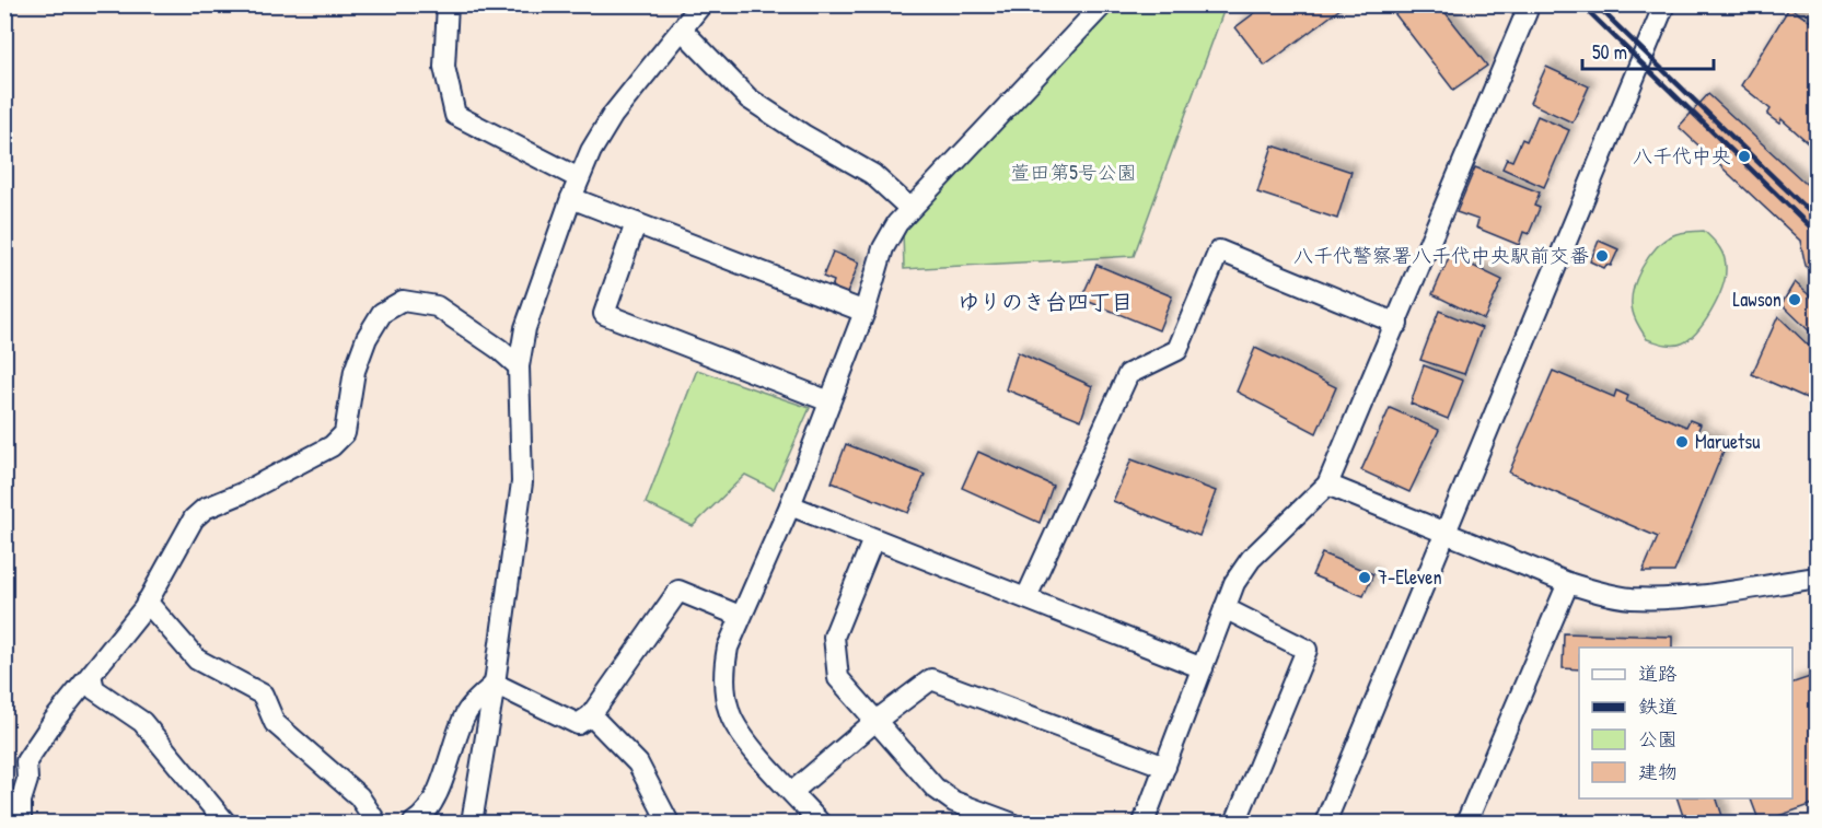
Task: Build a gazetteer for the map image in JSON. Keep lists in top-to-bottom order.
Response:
{
  "districts": ["ゆりのき台四丁目"],
  "parks": ["萱田第5号公園"],
  "places": [
    "八千代中央",
    "八千代警察署八千代中央駅前交番",
    "Lawson",
    "Maruetsu",
    "7-Eleven"
  ],
  "legend": [
    "道路",
    "鉄道",
    "公園",
    "建物"
  ],
  "scale_bar": "50 m"
}
